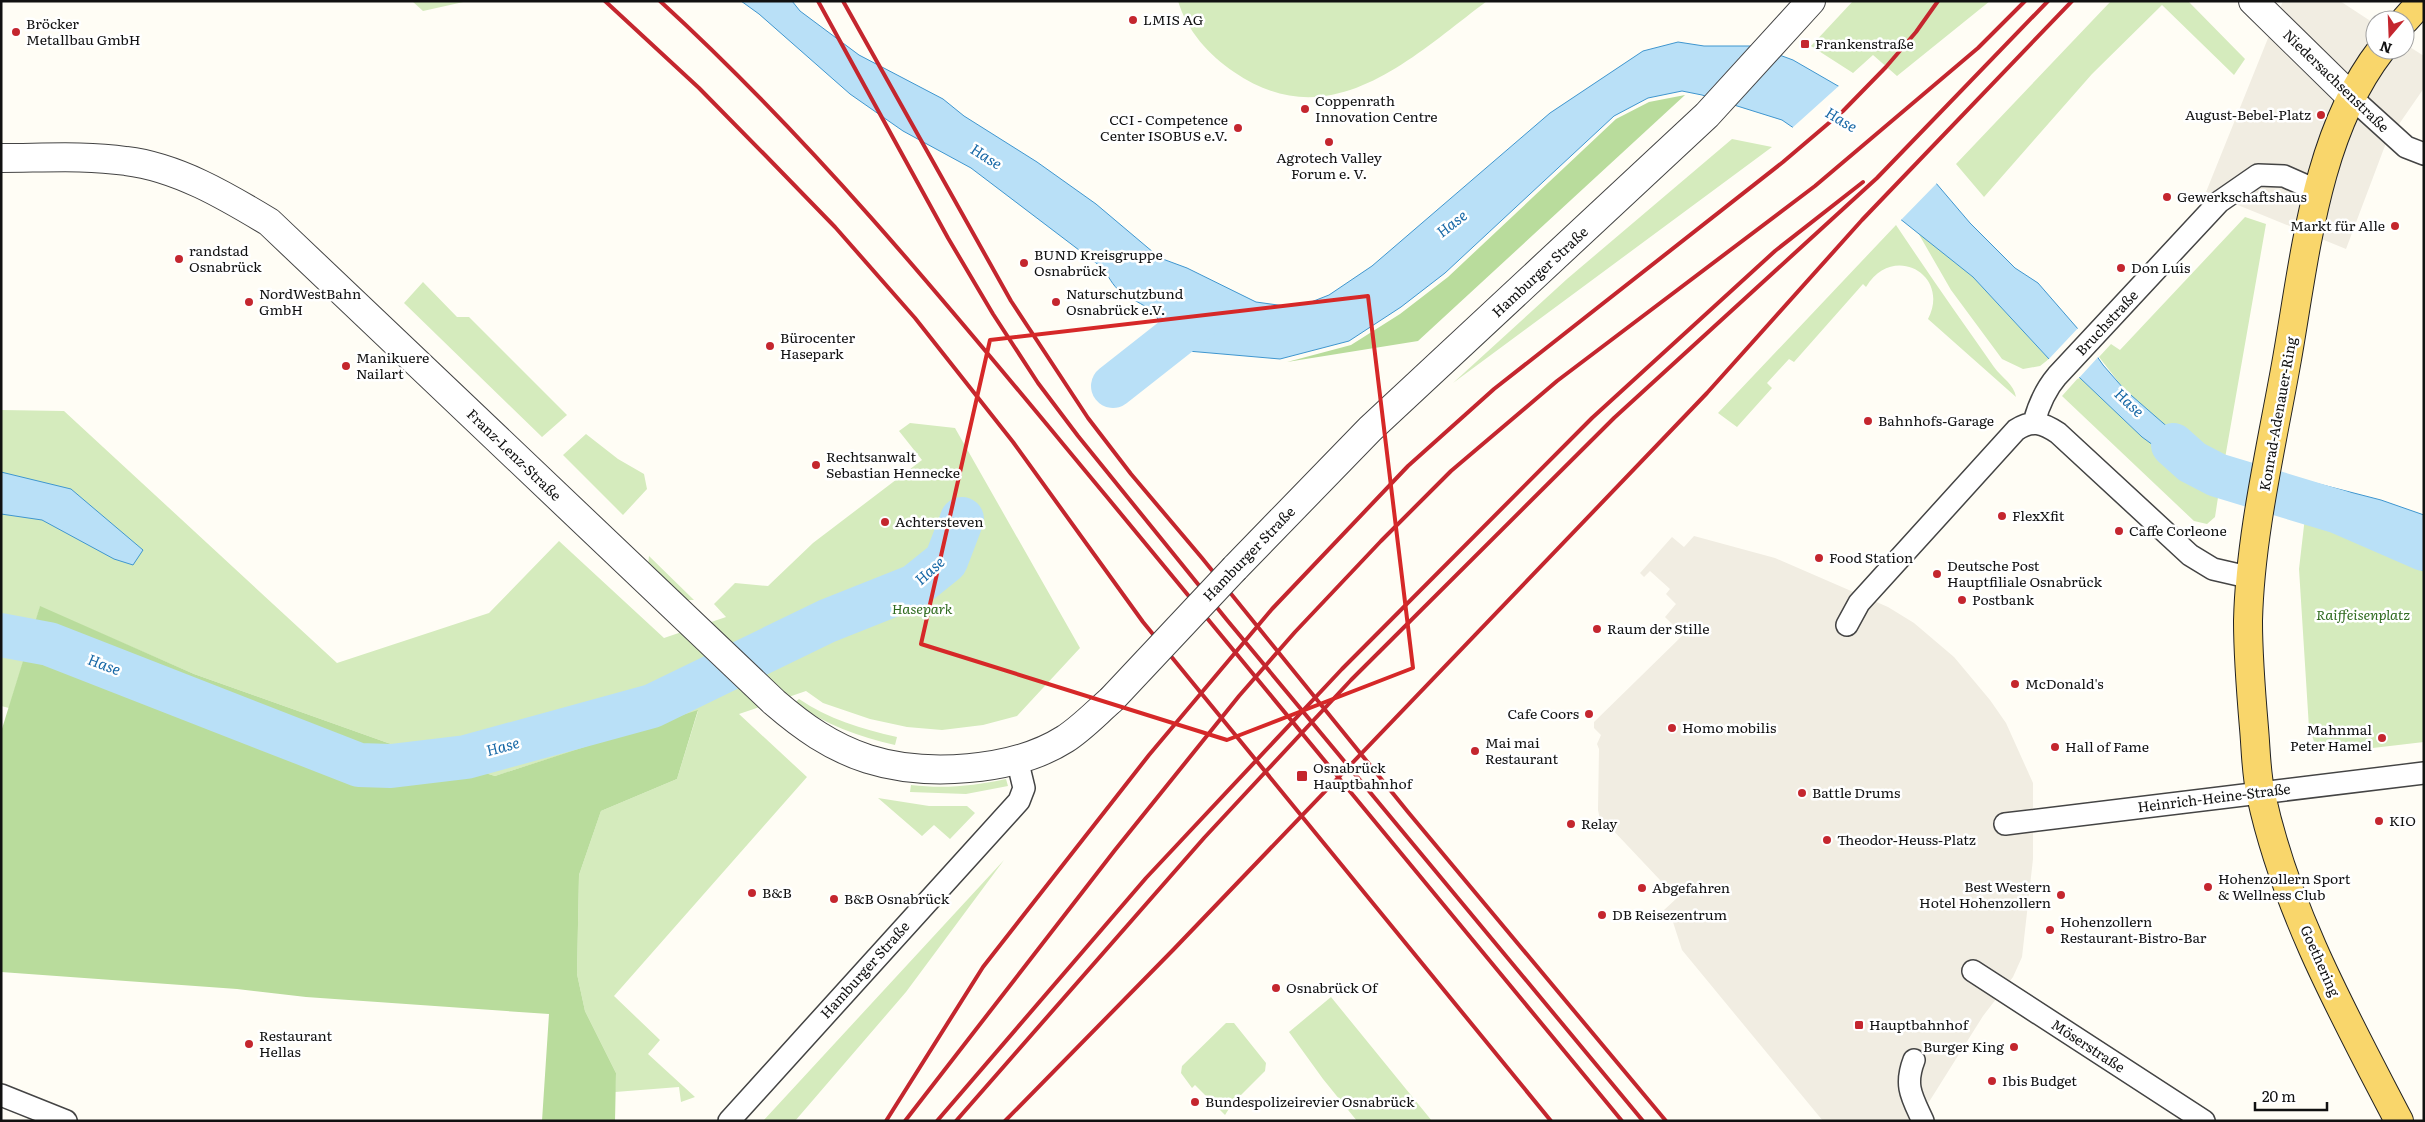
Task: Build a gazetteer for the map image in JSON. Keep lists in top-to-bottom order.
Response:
{
  "streets": {
    "main road": ["Konrad-Adenauer-Ring", "Goethering"],
    "street": [
      "Niedersachsenstraße",
      "Hamburger Straße",
      "Bruchstraße",
      "Franz-Lenz-Straße",
      "Heinrich-Heine-Straße",
      "Möserstraße"
    ]
  },
  "crossings": [
    ["Niedersachsenstraße", "Konrad-Adenauer-Ring"],
    ["Hamburger Straße", "Franz-Lenz-Straße"],
    ["Bruchstraße", "Konrad-Adenauer-Ring"],
    ["Konrad-Adenauer-Ring", "Heinrich-Heine-Straße"],
    ["Konrad-Adenauer-Ring", "Goethering"],
    ["Heinrich-Heine-Straße", "Goethering"]
  ],
  "water": ["Hase"],
  "parks": ["Hasepark", "Raiffeisenplatz"],
  "places": {
    "other": [
      "LMIS AG",
      "Bröcker Metallbau GmbH",
      "Coppenrath Innovation Centre",
      "August-Bebel-Platz",
      "CCI - Competence Center ISOBUS e.V.",
      "Agrotech Valley Forum e. V.",
      "Gewerkschaftshaus",
      "Markt für Alle",
      "randstad Osnabrück",
      "BUND Kreisgruppe Osnabrück",
      "Don Luis",
      "NordWestBahn GmbH",
      "Naturschutzbund Osnabrück e.V.",
      "Bürocenter Hasepark",
      "Manikuere Nailart",
      "Bahnhofs-Garage",
      "Rechtsanwalt Sebastian Hennecke",
      "FlexXfit",
      "Achtersteven",
      "Caffe Corleone",
      "Food Station",
      "Deutsche Post Hauptfiliale Osnabrück",
      "Postbank",
      "Raum der Stille",
      "McDonald's",
      "Cafe Coors",
      "Homo mobilis",
      "Mahnmal Peter Hamel",
      "Hall of Fame",
      "Mai mai Restaurant",
      "Battle Drums",
      "KIO",
      "Relay",
      "Theodor-Heuss-Platz",
      "Hohenzollern Sport & Wellness Club",
      "Abgefahren",
      "B&B",
      "Best Western Hotel Hohenzollern",
      "B&B Osnabrück",
      "DB Reisezentrum",
      "Hohenzollern Restaurant-Bistro-Bar",
      "Osnabrück Of",
      "Restaurant Hellas",
      "Burger King",
      "Ibis Budget",
      "Bundespolizeirevier Osnabrück"
    ],
    "transit": ["Frankenstraße", "Osnabrück Hauptbahnhof", "Hauptbahnhof"]
  },
  "scale_bar": "20 m",
  "north": "bottom"
}
